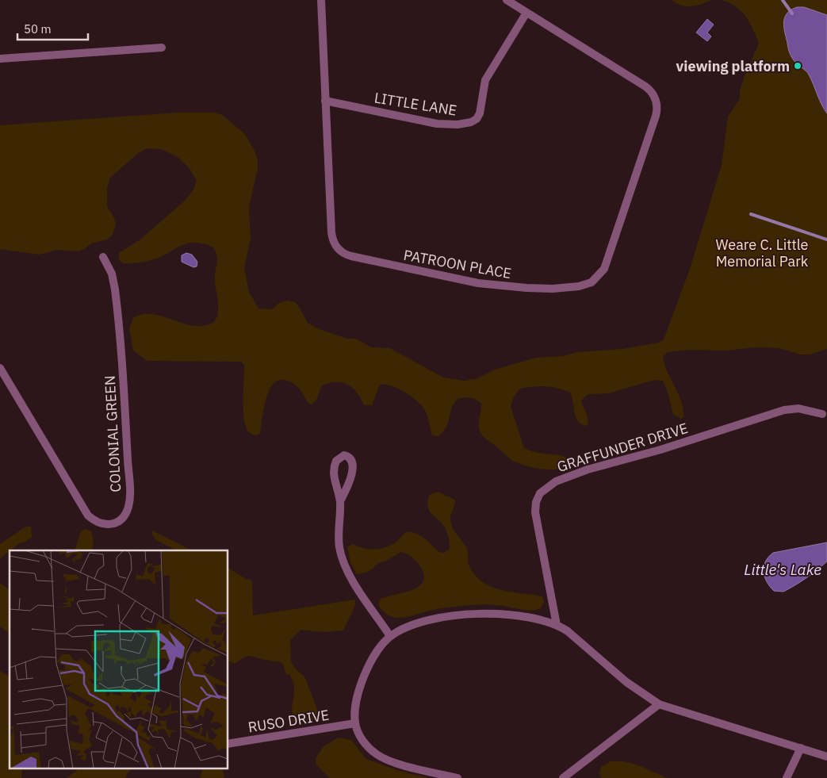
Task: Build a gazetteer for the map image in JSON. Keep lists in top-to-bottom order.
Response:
{
  "streets": {
    "street": [
      "LITTLE LANE",
      "PATROON PLACE",
      "COLONIAL GREEN",
      "GRAFFUNDER DRIVE",
      "RUSO DRIVE"
    ]
  },
  "crossings": [
    ["LITTLE LANE", "PATROON PLACE"]
  ],
  "water": ["Little's Lake"],
  "parks": ["Weare C. Little Memorial Park"],
  "places": ["viewing platform"],
  "scale_bar": "50 m"
}
